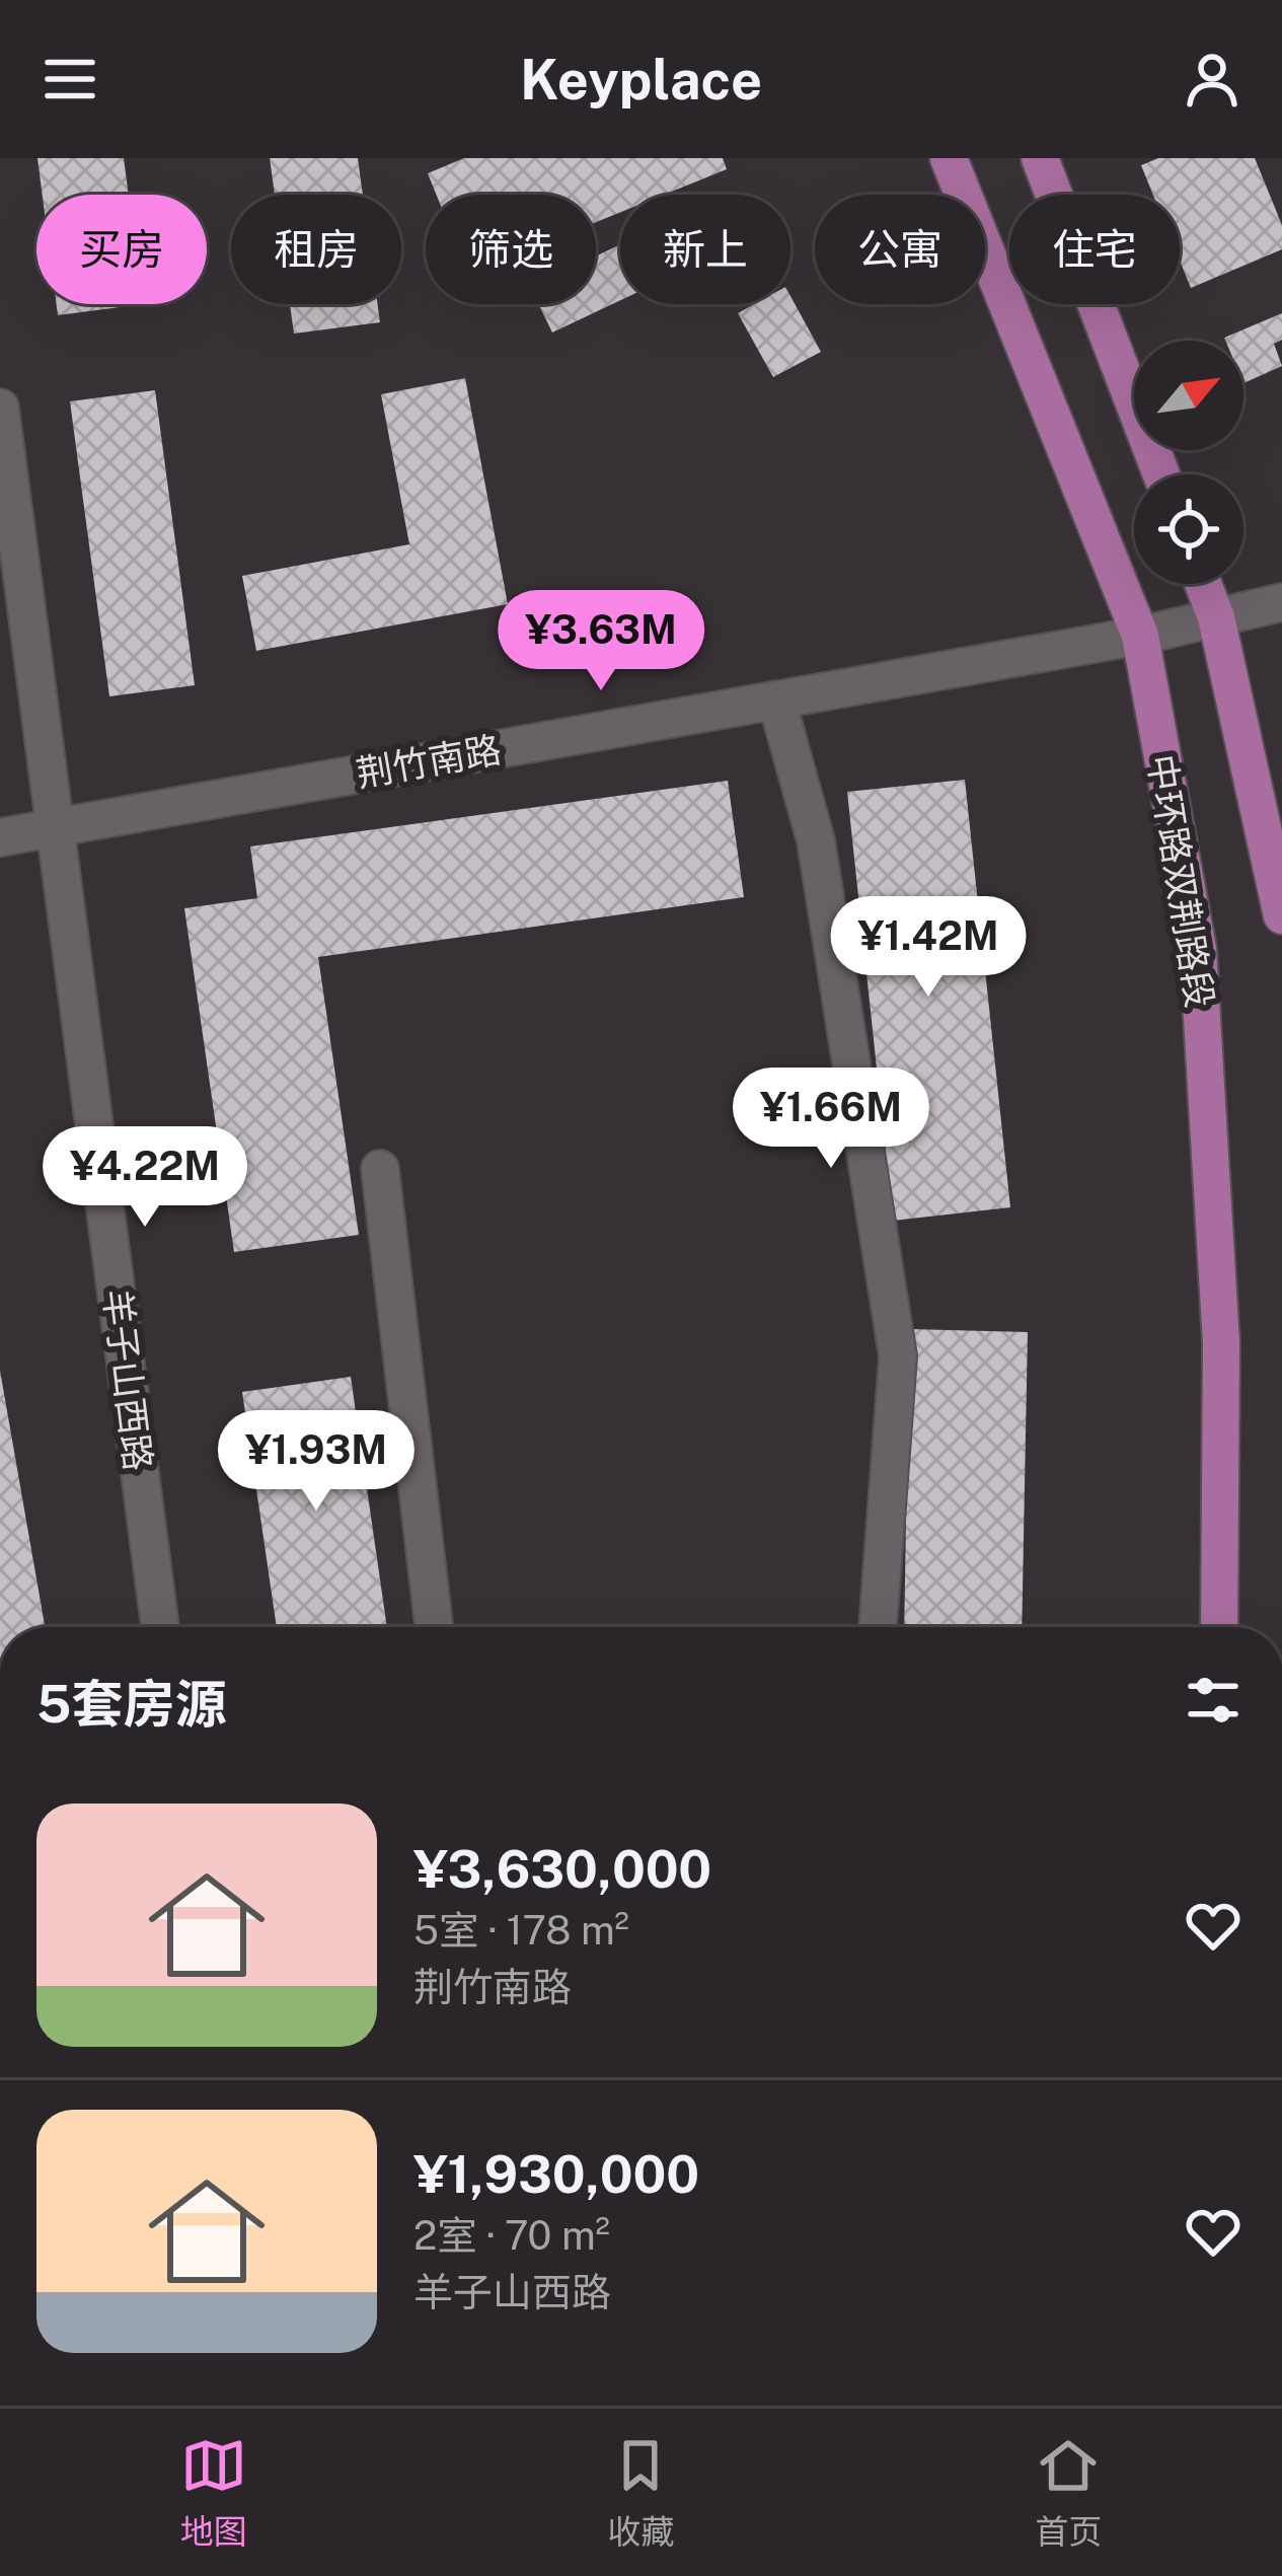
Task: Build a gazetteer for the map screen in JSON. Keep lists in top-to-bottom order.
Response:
{
  "streets": {
    "main road": ["中环路双荆路段"],
    "street": ["荆竹南路", "羊子山西路"]
  },
  "crossings": [
    ["荆竹南路", "中环路双荆路段"],
    ["荆竹南路", "羊子山西路"]
  ],
  "north": "top right",
  "page": {
    "header": "Keyplace",
    "chip": [
      "买房",
      "租房",
      "筛选",
      "新上",
      "公寓",
      "住宅"
    ],
    "price": [
      "¥3.63M",
      "¥1.42M",
      "¥1.66M",
      "¥4.22M",
      "¥1.93M"
    ],
    "heading": "5套房源",
    "list": [
      {
        "name": "¥3,630,000",
        "note": "5室 · 178 m² · 荆竹南路"
      },
      {
        "name": "¥1,930,000",
        "note": "2室 · 70 m² · 羊子山西路"
      }
    ],
    "tabs": ["地图", "收藏", "首页"]
  }
}
